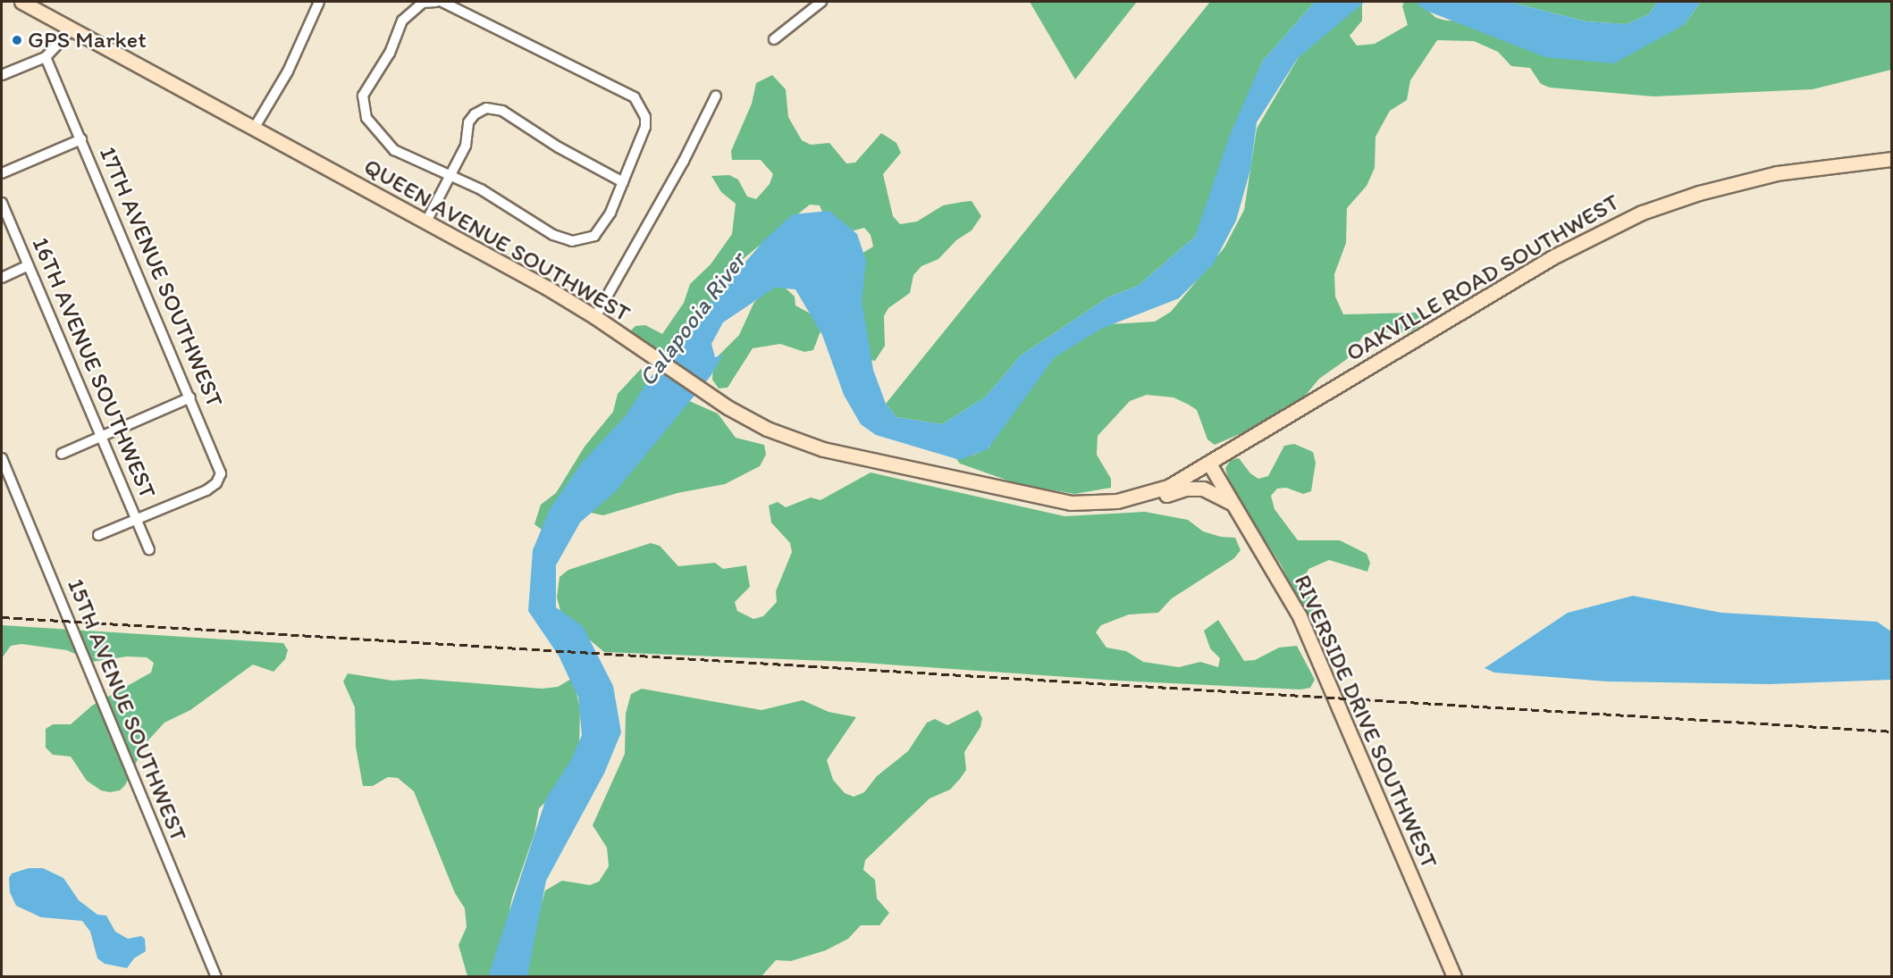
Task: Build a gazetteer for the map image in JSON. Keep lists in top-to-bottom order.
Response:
{
  "streets": {
    "main road": ["QUEEN AVENUE SOUTHWEST", "OAKVILLE ROAD SOUTHWEST", "RIVERSIDE DRIVE SOUTHWEST"],
    "street": ["17TH AVENUE SOUTHWEST", "16TH AVENUE SOUTHWEST", "15TH AVENUE SOUTHWEST"]
  },
  "crossings": [
    ["QUEEN AVENUE SOUTHWEST", "OAKVILLE ROAD SOUTHWEST"],
    ["QUEEN AVENUE SOUTHWEST", "RIVERSIDE DRIVE SOUTHWEST"],
    ["17TH AVENUE SOUTHWEST", "16TH AVENUE SOUTHWEST"],
    ["OAKVILLE ROAD SOUTHWEST", "RIVERSIDE DRIVE SOUTHWEST"]
  ],
  "water": ["Calapooia River"],
  "places": ["GPS Market"]
}
